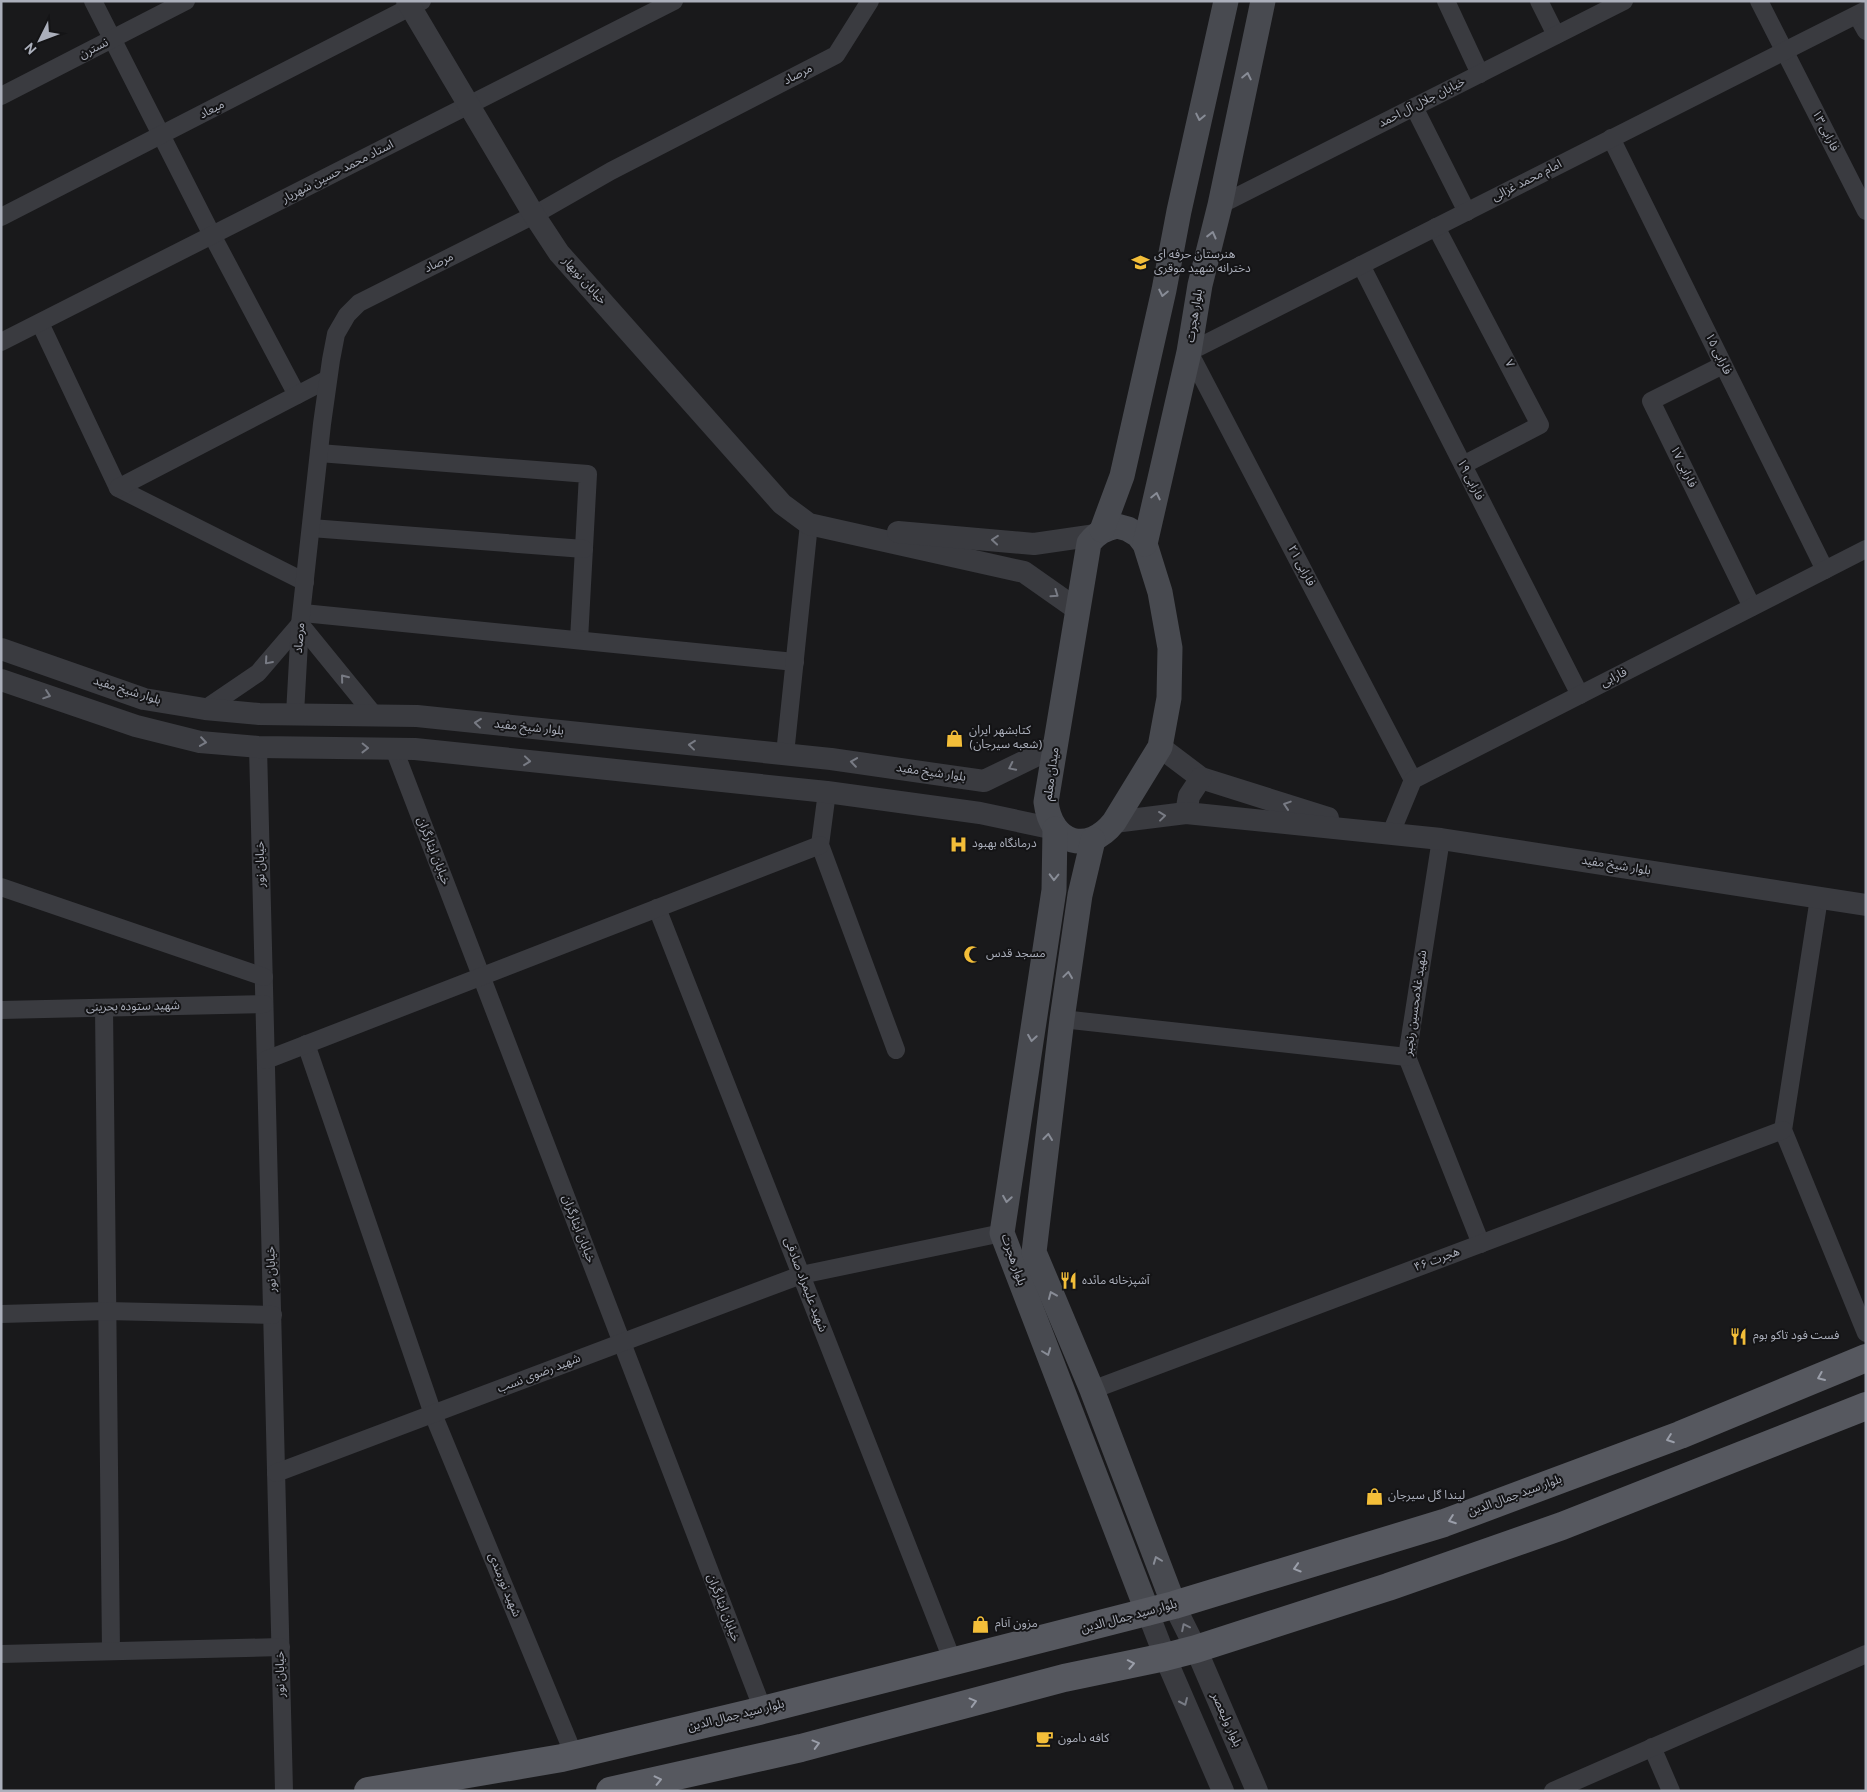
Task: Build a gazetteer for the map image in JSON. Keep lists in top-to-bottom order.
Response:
{
  "streets": {
    "main road": ["بلوار هجرت", "میدان معلم", "بلوار سید جمال الدین"],
    "street": [
      "نسترن",
      "مرصاد",
      "خیابان جلال آل احمد",
      "میعاد",
      "استاد محمد حسین شهریار",
      "امام محمد غزالی",
      "خیابان نوبهار",
      "فارابی ۱۵",
      "۷",
      "فارابی ۱۷",
      "فارابی ۱۹",
      "فارابی ۲۱",
      "فارابی",
      "بلوار شیخ مفید",
      "خیابان ایثارگران",
      "خیابان نور",
      "شهید غلامحسین رنجبر",
      "شهید ستوده بحرینی",
      "هجرت ۴۶",
      "شهید علیمراد صادقی",
      "شهید رضوی نسب",
      "شهید نورمندی",
      "بلوار ولیعصر"
    ]
  },
  "crossings": [
    ["مرصاد", "خیابان نوبهار"],
    ["مرصاد", "بلوار شیخ مفید"],
    ["خیابان جلال آل احمد", "بلوار هجرت"],
    ["میعاد", "خیابان نوبهار"],
    ["استاد محمد حسین شهریار", "خیابان نوبهار"],
    ["امام محمد غزالی", "بلوار هجرت"],
    ["امام محمد غزالی", "فارابی ۱۵"],
    ["امام محمد غزالی", "۷"],
    ["امام محمد غزالی", "فارابی ۱۹"],
    ["امام محمد غزالی", "فارابی ۲۱"],
    ["بلوار هجرت", "فارابی ۲۱"],
    ["بلوار هجرت", "میدان معلم"],
    ["بلوار هجرت", "هجرت ۴۶"],
    ["بلوار هجرت", "شهید رضوی نسب"],
    ["بلوار هجرت", "بلوار سید جمال الدین"],
    ["بلوار هجرت", "بلوار ولیعصر"],
    ["فارابی ۱۵", "فارابی ۱۷"],
    ["فارابی ۱۵", "فارابی"],
    ["۷", "فارابی ۱۹"],
    ["فارابی ۱۷", "فارابی"],
    ["فارابی ۱۹", "فارابی"],
    ["فارابی ۲۱", "فارابی"],
    ["بلوار شیخ مفید", "شهید غلامحسین رنجبر"],
    ["خیابان ایثارگران", "شهید رضوی نسب"],
    ["خیابان ایثارگران", "بلوار سید جمال الدین"],
    ["خیابان نور", "شهید ستوده بحرینی"],
    ["خیابان نور", "شهید رضوی نسب"],
    ["شهید غلامحسین رنجبر", "هجرت ۴۶"],
    ["شهید علیمراد صادقی", "شهید رضوی نسب"],
    ["شهید علیمراد صادقی", "بلوار سید جمال الدین"],
    ["شهید رضوی نسب", "شهید نورمندی"],
    ["بلوار سید جمال الدین", "شهید نورمندی"],
    ["بلوار سید جمال الدین", "بلوار ولیعصر"]
  ],
  "places": {
    "school or university": ["هنرستان حرفه ای دخترانه شهید موقری"],
    "shop": ["کتابشهر ایران (شعبه سیرجان)", "لیندا گل سیرجان", "مزون آنام"],
    "hospital": ["درمانگاه بهبود"],
    "mosque": ["مسجد قدس"],
    "restaurant": ["آشپزخانه مائده", "فست فود تاکو بوم"],
    "cafe": ["کافه دامون"]
  },
  "north": "bottom left"
}
